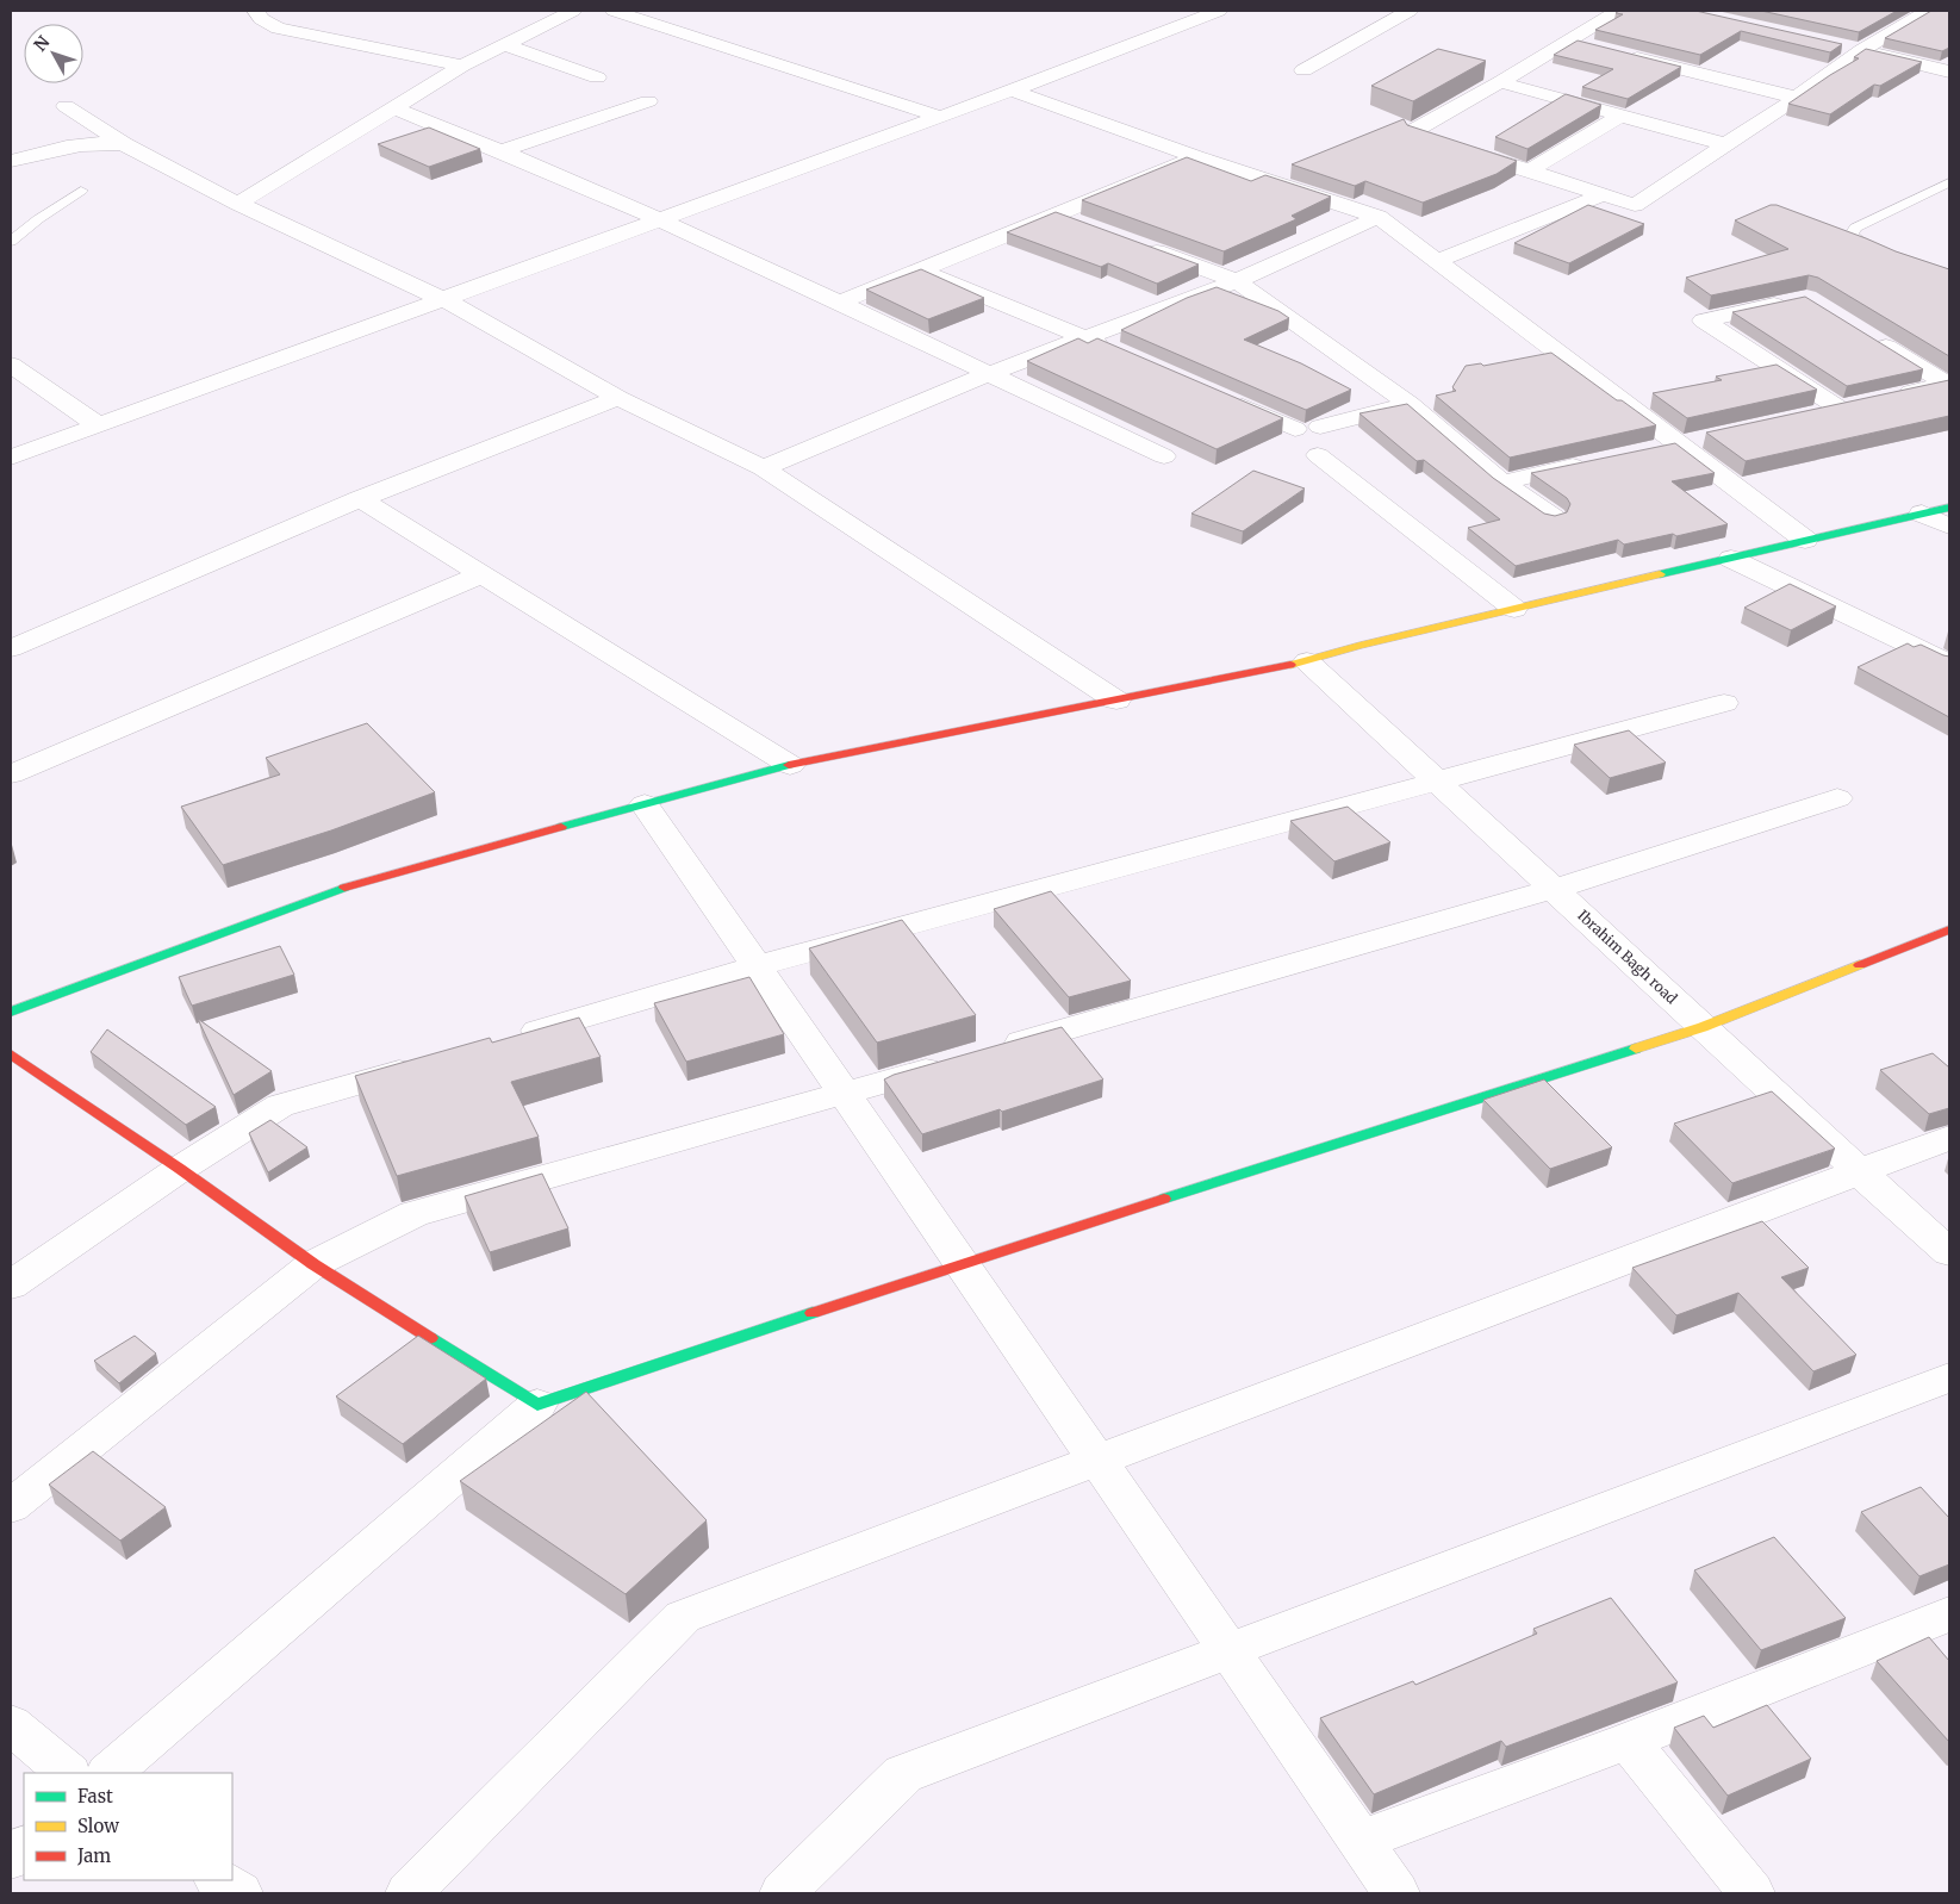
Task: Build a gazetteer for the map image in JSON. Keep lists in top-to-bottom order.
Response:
{
  "streets": {
    "street": ["Ibrahim Bagh road"]
  },
  "legend": ["Fast", "Slow", "Jam"],
  "north": "top left"
}
